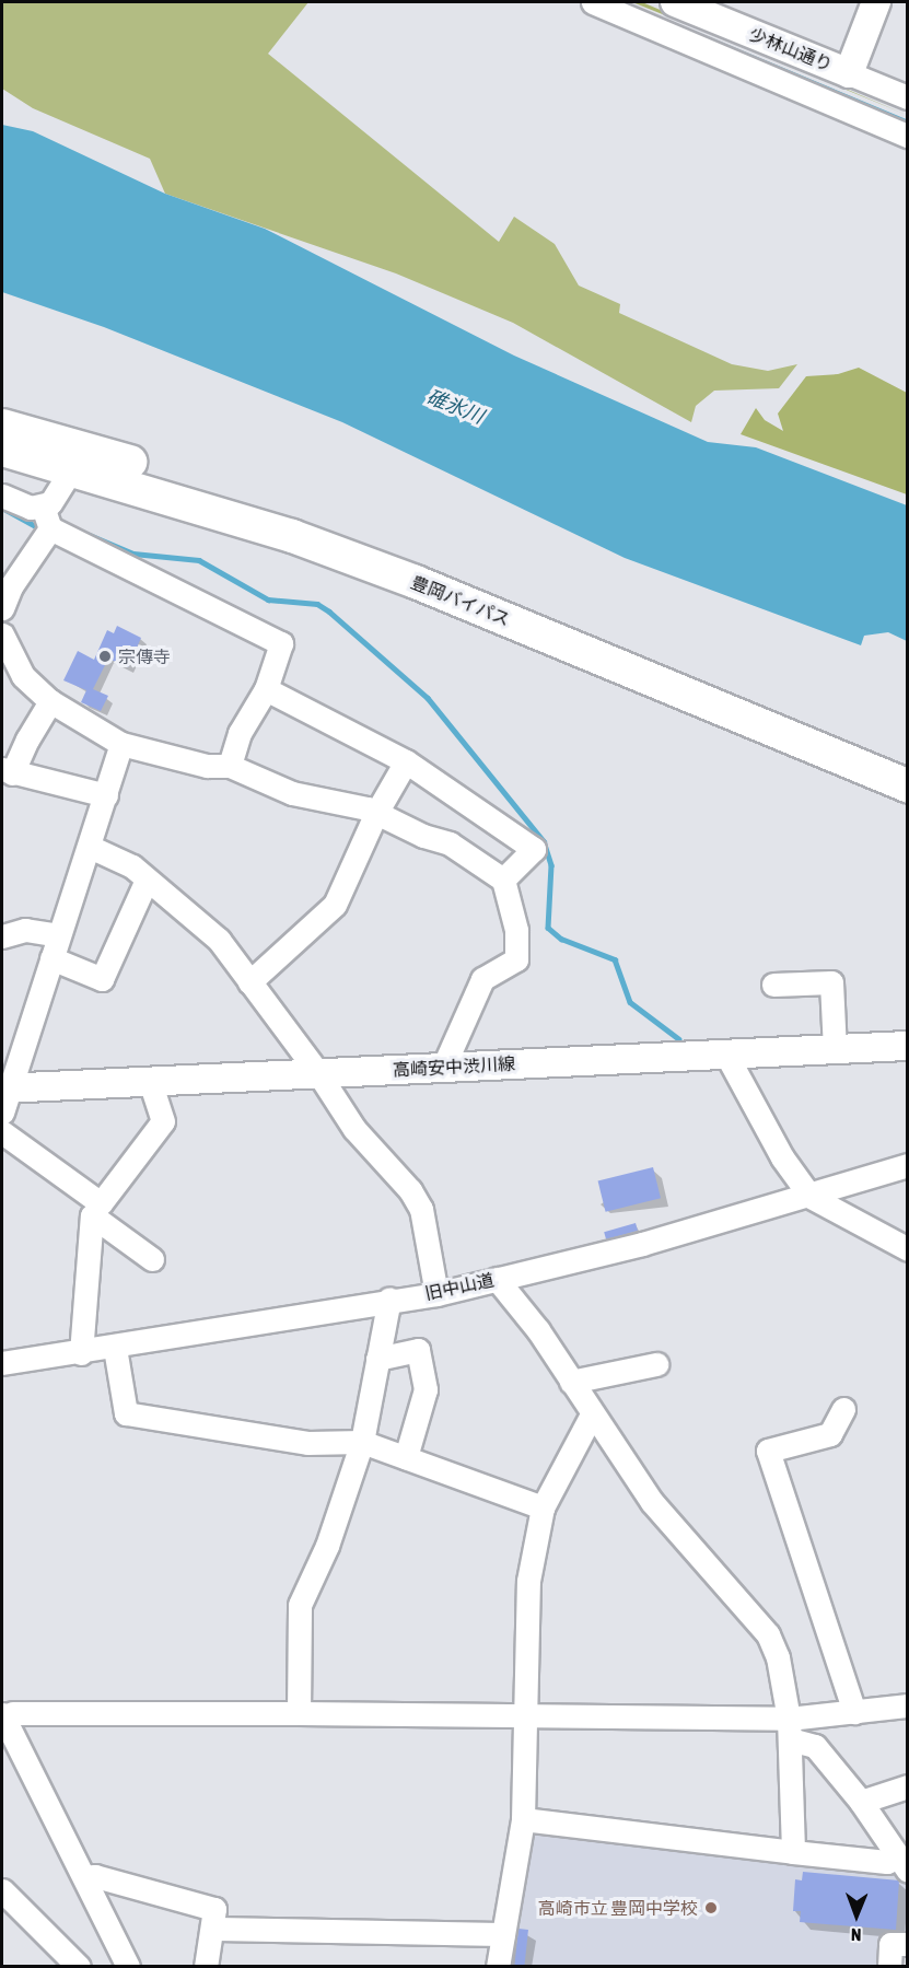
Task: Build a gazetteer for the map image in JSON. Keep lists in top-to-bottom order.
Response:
{
  "streets": {
    "highway": ["豊岡バイパス"],
    "main road": ["少林山通り", "高崎安中渋川線"],
    "street": ["旧中山道"]
  },
  "water": ["碓氷川"],
  "places": ["宗傳寺", "高崎市立 豊岡中学校"],
  "north": "bottom"
}
